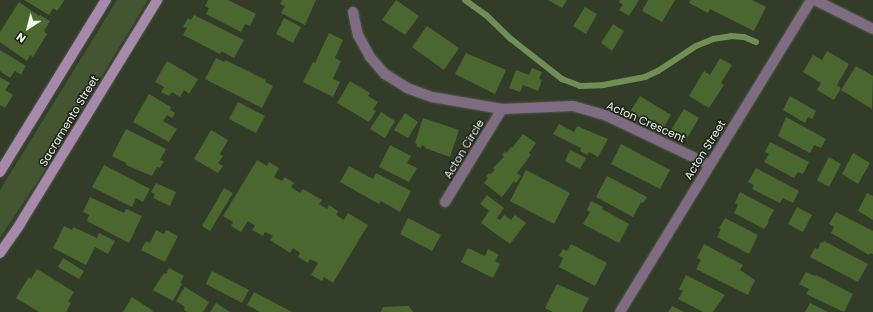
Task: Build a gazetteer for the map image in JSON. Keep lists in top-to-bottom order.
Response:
{
  "streets": {
    "street": [
      "Sacramento Street",
      "Acton Crescent",
      "Acton Circle",
      "Acton Street"
    ]
  },
  "crossings": [
    ["Acton Crescent", "Acton Circle"],
    ["Acton Crescent", "Acton Street"]
  ],
  "north": "bottom left"
}
